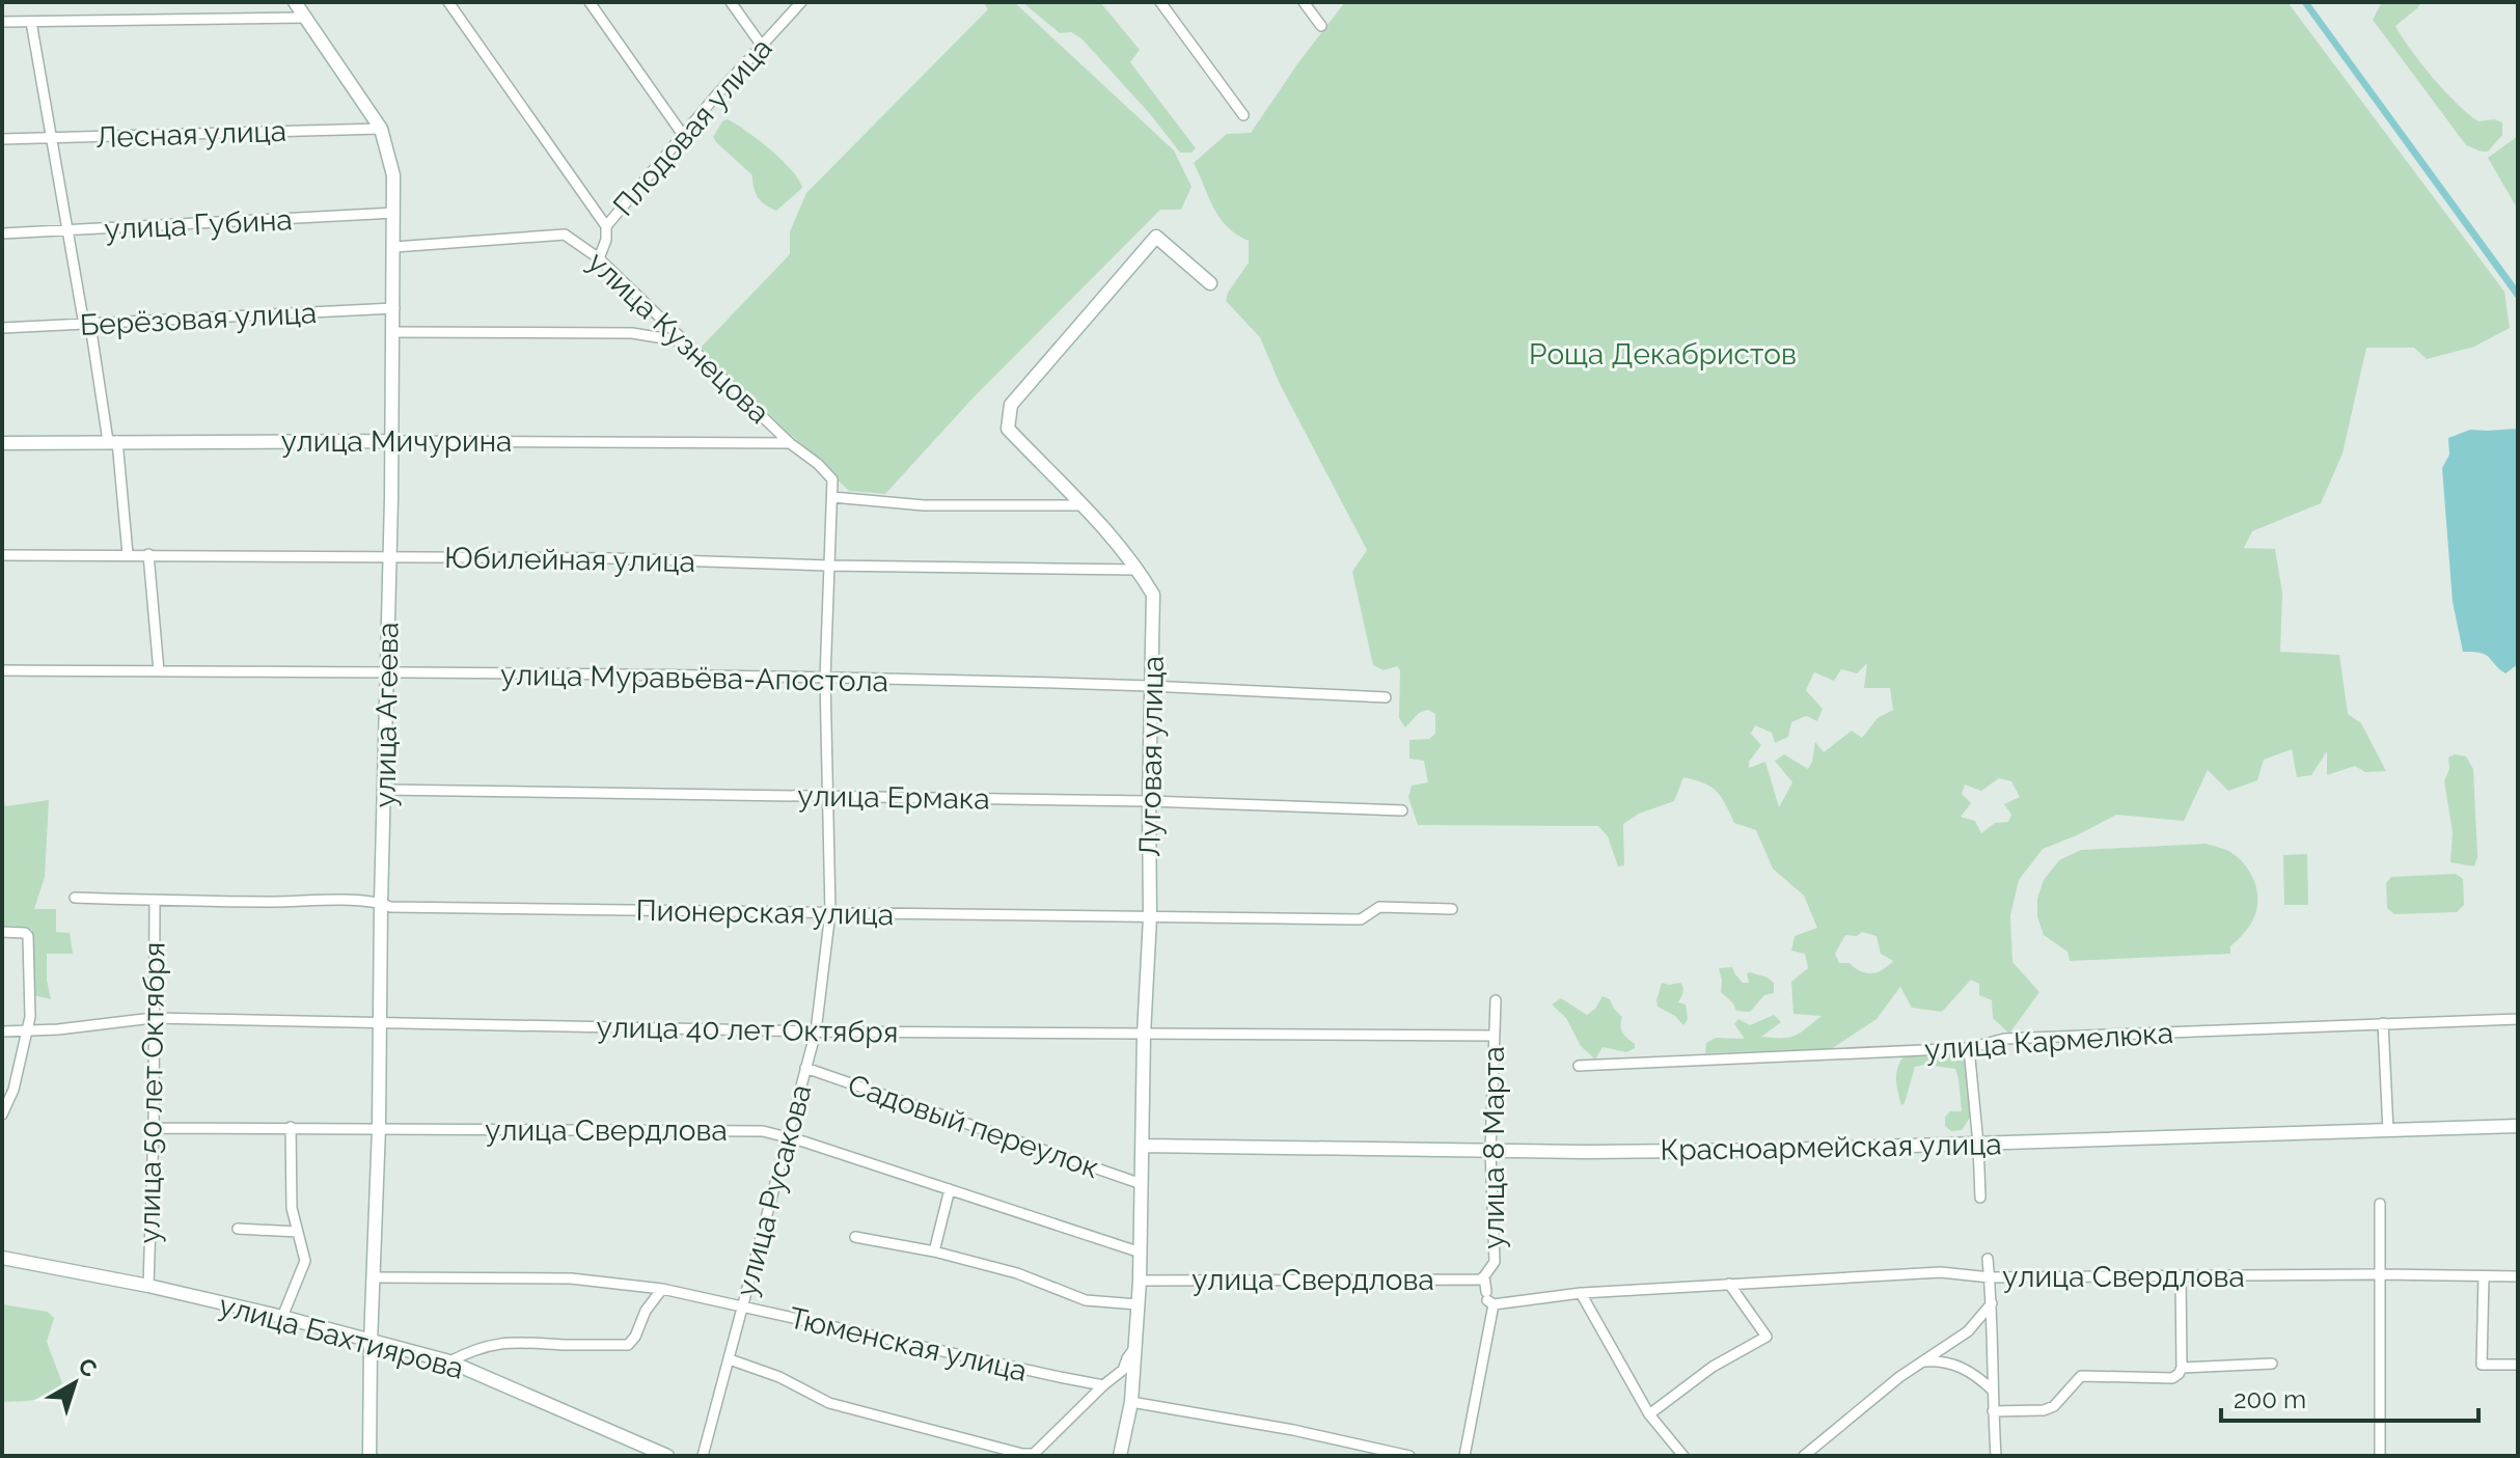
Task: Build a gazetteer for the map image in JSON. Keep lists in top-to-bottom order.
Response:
{
  "streets": {
    "street": [
      "Плодовая улица",
      "Лесная улица",
      "улица Губина",
      "Берёзовая улица",
      "улица Кузнецова",
      "улица Мичурина",
      "Юбилейная улица",
      "улица Муравьёва-Апостола",
      "улица Агеева",
      "Луговая улица",
      "улица Ермака",
      "Пионерская улица",
      "улица 40 лет Октября",
      "улица Кармелюка",
      "улица 50 лет Октября",
      "Садовый переулок",
      "улица Свердлова",
      "Красноармейская улица",
      "улица 8 Марта",
      "улица Русакова",
      "улица Бахтиярова",
      "Тюменская улица"
    ]
  },
  "crossings": [
    ["Плодовая улица", "улица Кузнецова"],
    ["Лесная улица", "улица Агеева"],
    ["улица Губина", "улица Агеева"],
    ["Берёзовая улица", "улица Агеева"],
    ["улица Кузнецова", "улица Мичурина"],
    ["улица Кузнецова", "улица Агеева"],
    ["улица Кузнецова", "улица Русакова"],
    ["улица Мичурина", "улица Агеева"],
    ["улица Мичурина", "улица Русакова"],
    ["Юбилейная улица", "улица Агеева"],
    ["Юбилейная улица", "Луговая улица"],
    ["Юбилейная улица", "улица Русакова"],
    ["улица Муравьёва-Апостола", "улица Агеева"],
    ["улица Муравьёва-Апостола", "Луговая улица"],
    ["улица Муравьёва-Апостола", "улица Русакова"],
    ["улица Агеева", "улица Ермака"],
    ["улица Агеева", "Пионерская улица"],
    ["улица Агеева", "улица 40 лет Октября"],
    ["улица Агеева", "улица Свердлова"],
    ["улица Агеева", "улица Бахтиярова"],
    ["улица Агеева", "Тюменская улица"],
    ["Луговая улица", "улица Ермака"],
    ["Луговая улица", "Пионерская улица"],
    ["Луговая улица", "улица 40 лет Октября"],
    ["Луговая улица", "Садовый переулок"],
    ["Луговая улица", "улица Свердлова"],
    ["Луговая улица", "Красноармейская улица"],
    ["улица Ермака", "улица Русакова"],
    ["Пионерская улица", "улица 50 лет Октября"],
    ["Пионерская улица", "улица Русакова"],
    ["улица 40 лет Октября", "улица 50 лет Октября"],
    ["улица 40 лет Октября", "улица 8 Марта"],
    ["улица 40 лет Октября", "улица Русакова"],
    ["улица 50 лет Октября", "улица Свердлова"],
    ["улица 50 лет Октября", "улица Бахтиярова"],
    ["Садовый переулок", "улица Русакова"],
    ["улица Свердлова", "улица 8 Марта"],
    ["улица Свердлова", "улица Русакова"],
    ["Красноармейская улица", "улица 8 Марта"],
    ["улица Русакова", "Тюменская улица"]
  ],
  "parks": ["Роща Декабристов"],
  "scale_bar": "200 m",
  "north": "top right"
}
